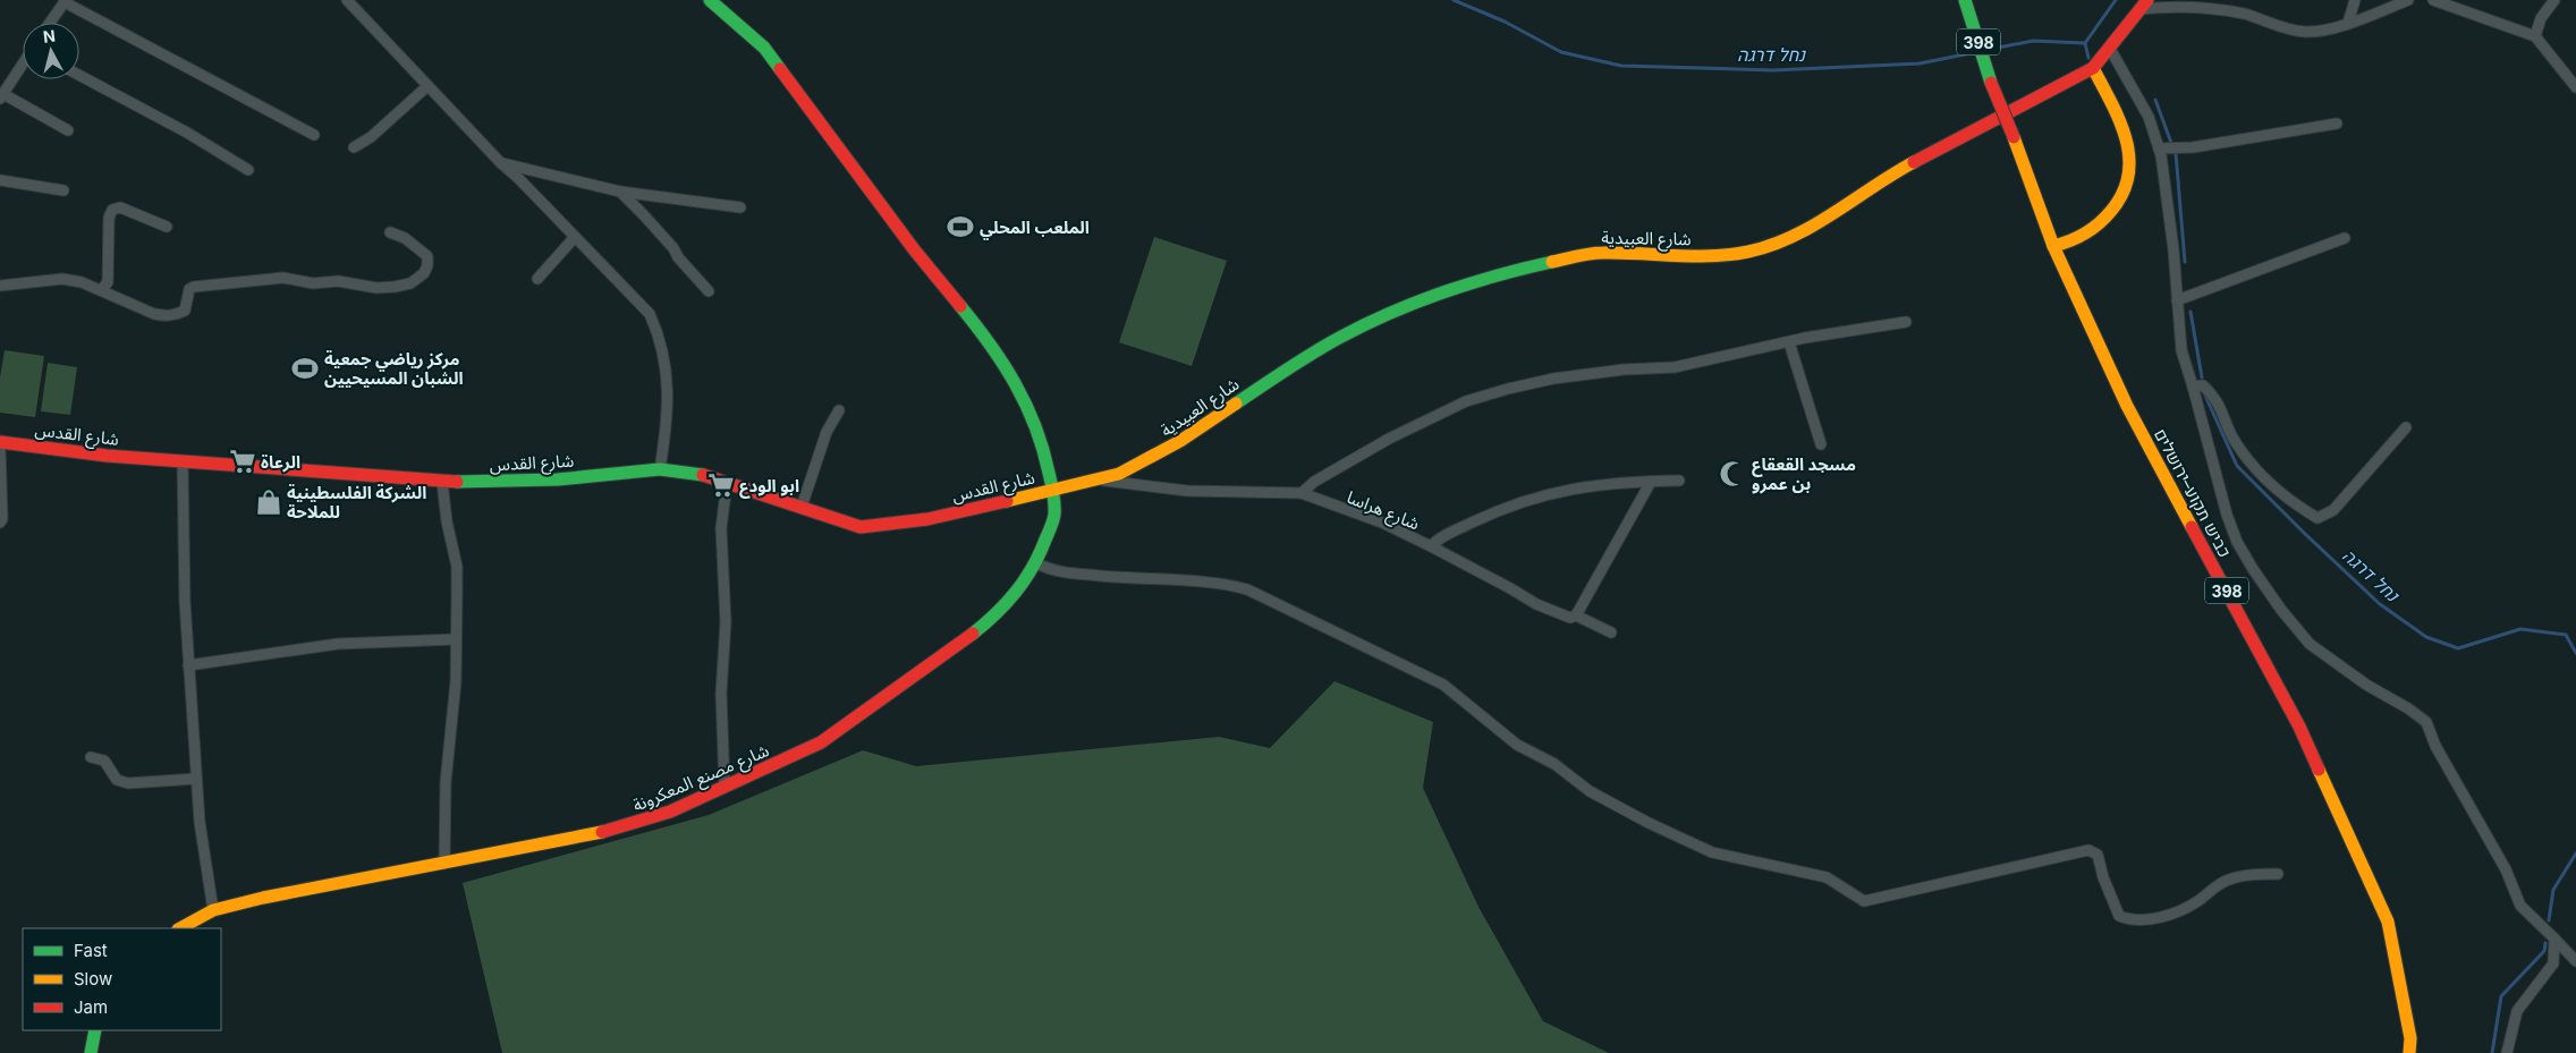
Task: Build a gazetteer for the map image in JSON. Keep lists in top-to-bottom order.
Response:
{
  "streets": {
    "main road": [
      "398",
      "شارع العبيدية",
      "شارع القدس",
      "כביש תקוע–ירושלים",
      "شارع مصنع المعكرونة"
    ],
    "street": ["شارع هراسا"]
  },
  "crossings": [
    ["شارع العبيدية", "شارع القدس"],
    ["شارع العبيدية", "شارع هراسا"],
    ["شارع العبيدية", "شارع مصنع المعكرونة"],
    ["شارع القدس", "شارع مصنع المعكرونة"]
  ],
  "water": ["נחל דרגה"],
  "places": {
    "sports": ["الملعب المحلي", "مركز رياضي جمعية الشبان المسيحيين"],
    "supermarket": ["الرعاة", "ابو الودع"],
    "mosque": ["مسجد القعقاع بن عمرو"],
    "shop": ["الشركة الفلسطينية للملاحة"]
  },
  "legend": ["Fast", "Slow", "Jam"],
  "north": "top"
}
